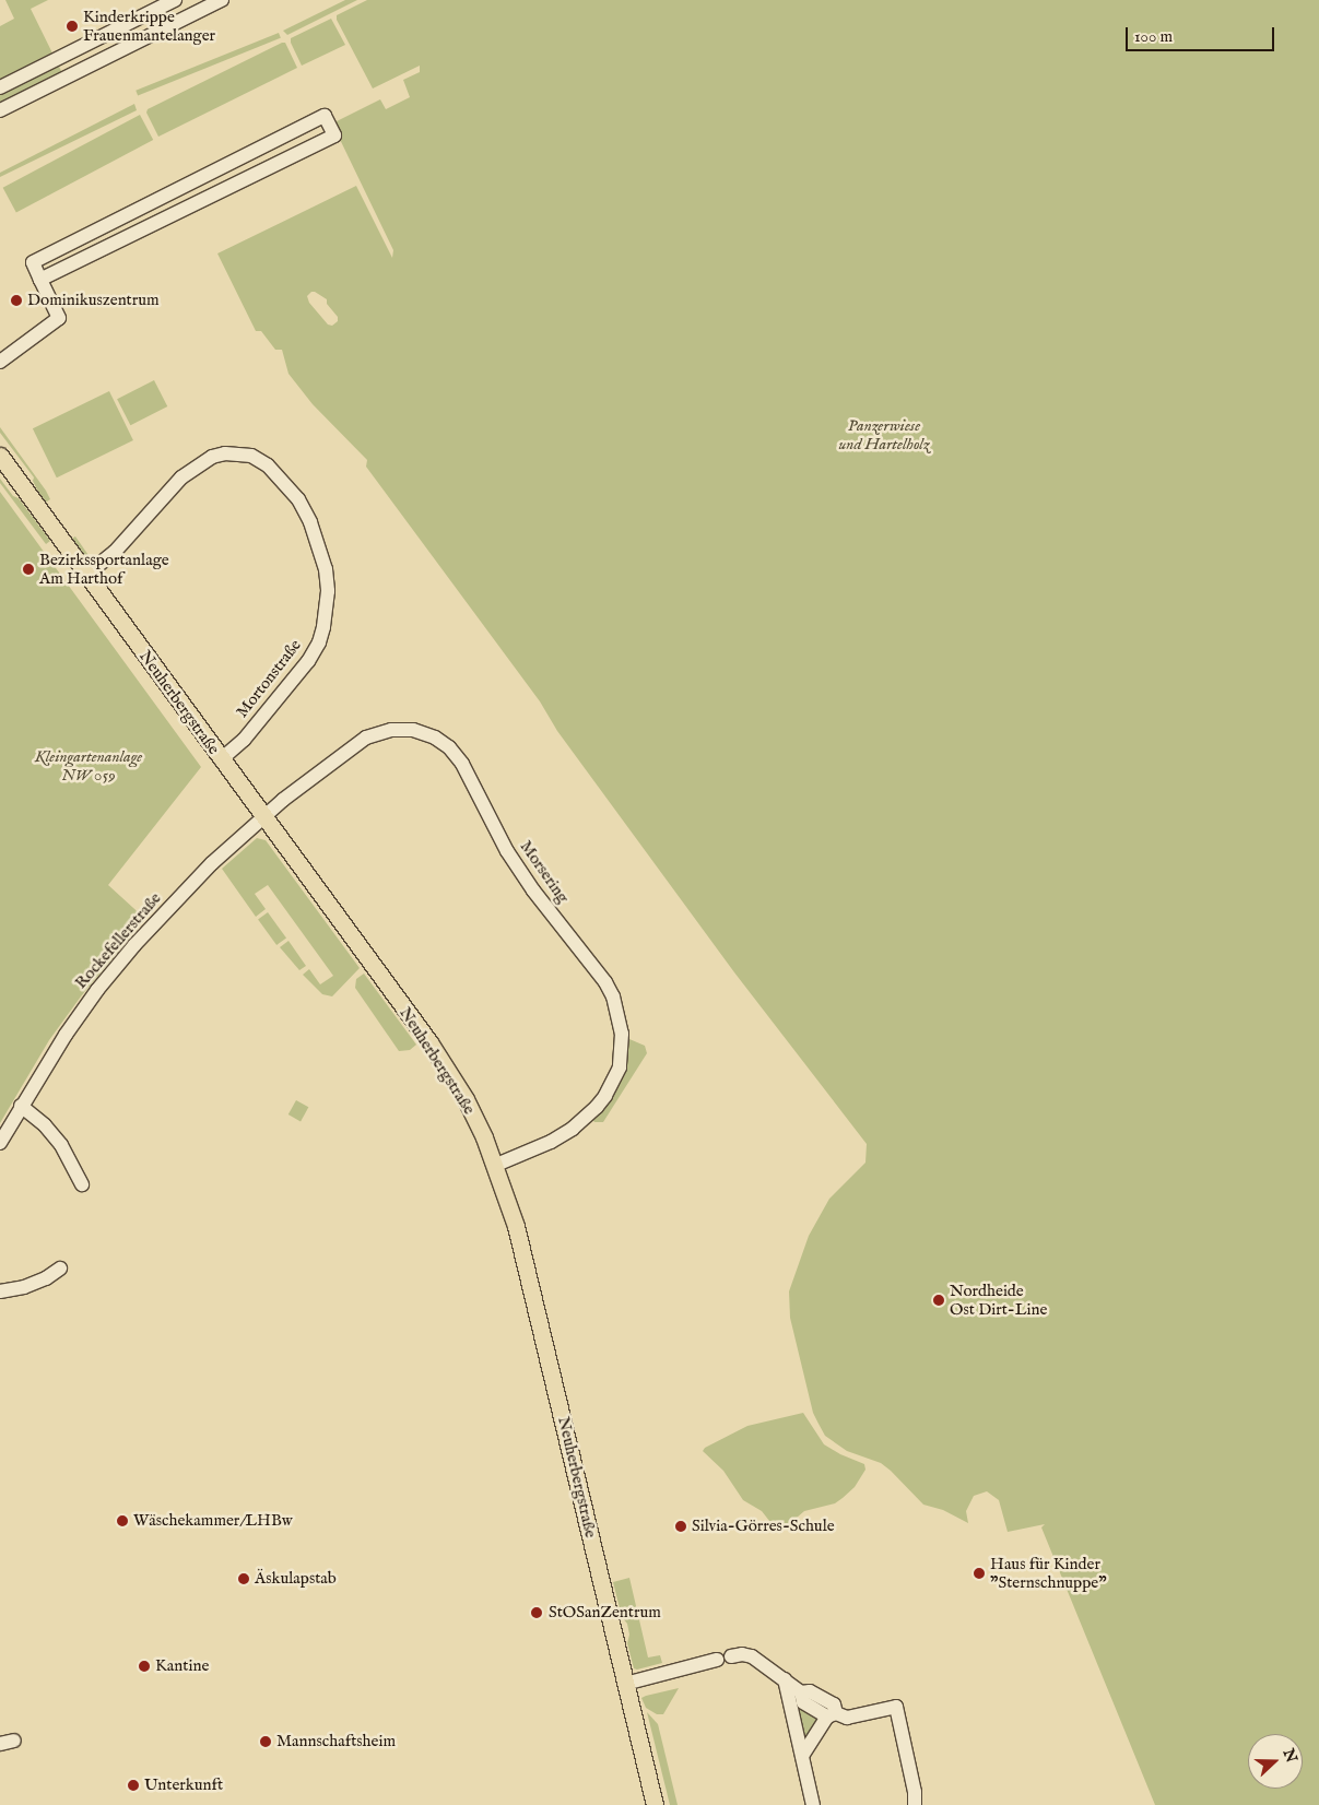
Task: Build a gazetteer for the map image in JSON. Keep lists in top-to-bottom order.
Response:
{
  "streets": {
    "main road": ["Neuherbergstraße"],
    "street": ["Mortonstraße", "Morsering", "Rockefellerstraße"]
  },
  "crossings": [
    ["Mortonstraße", "Neuherbergstraße"],
    ["Neuherbergstraße", "Morsering"],
    ["Neuherbergstraße", "Rockefellerstraße"],
    ["Morsering", "Rockefellerstraße"]
  ],
  "parks": ["Panzerwiese und Hartelholz", "Kleingartenanlage NW 059"],
  "places": [
    "Kinderkrippe Frauenmantelanger",
    "Dominikuszentrum",
    "Bezirkssportanlage Am Harthof",
    "Nordheide Ost Dirt-Line",
    "Wäschekammer/LHBw",
    "Silvia-Görres-Schule",
    "Haus für Kinder \"Sternschnuppe\"",
    "Äskulapstab",
    "StOSanZentrum",
    "Kantine",
    "Mannschaftsheim",
    "Unterkunft"
  ],
  "scale_bar": "100 m",
  "north": "right"
}
